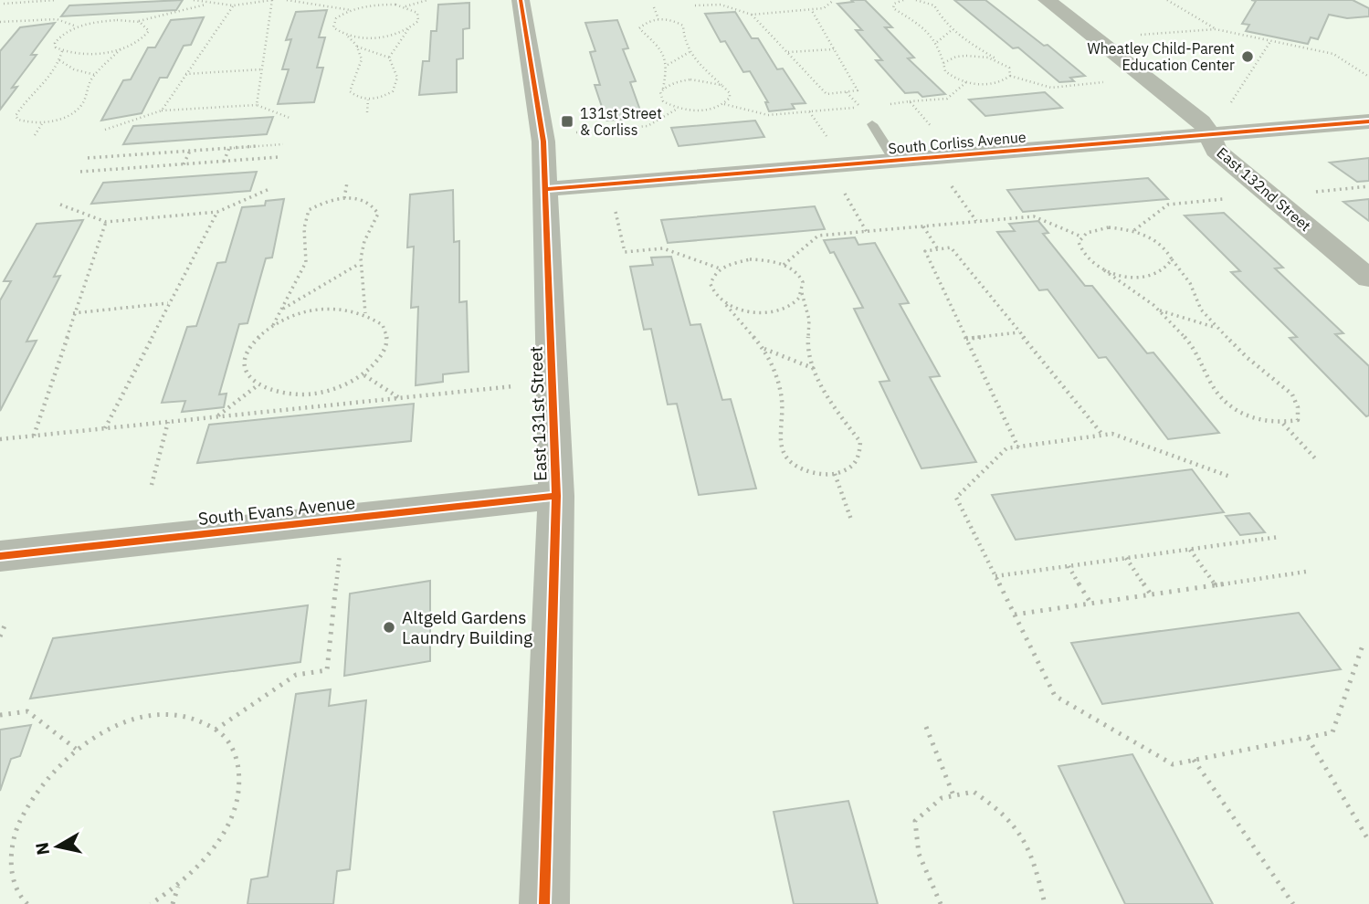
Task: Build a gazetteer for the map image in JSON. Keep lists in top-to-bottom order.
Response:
{
  "streets": {
    "street": [
      "South Corliss Avenue",
      "East 132nd Street",
      "East 131st Street",
      "South Evans Avenue"
    ]
  },
  "crossings": [
    ["South Corliss Avenue", "East 132nd Street"],
    ["South Corliss Avenue", "East 131st Street"],
    ["East 131st Street", "South Evans Avenue"]
  ],
  "places": {
    "other": ["Wheatley Child-Parent Education Center", "Altgeld Gardens Laundry Building"],
    "transit": ["131st Street & Corliss"]
  },
  "north": "left"
}
